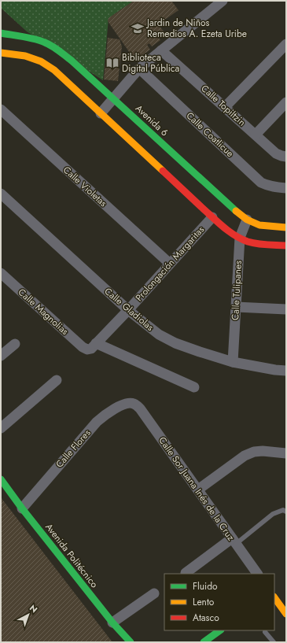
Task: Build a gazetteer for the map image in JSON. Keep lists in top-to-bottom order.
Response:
{
  "streets": {
    "street": [
      "Calle Topiltzin",
      "Avenida 6",
      "Calle Coatlicue",
      "Calle Violetas",
      "Prolongación Margaritas",
      "Calle Tulipanes",
      "Calle Gladiolas",
      "Calle Magnolias",
      "Calle Flores",
      "Calle Sor Juana Inés de la Cruz",
      "Avenida Politécnico"
    ]
  },
  "crossings": [
    ["Avenida 6", "Calle Tulipanes"],
    ["Calle Violetas", "Prolongación Margaritas"],
    ["Prolongación Margaritas", "Calle Gladiolas"],
    ["Prolongación Margaritas", "Calle Magnolias"],
    ["Calle Tulipanes", "Calle Gladiolas"],
    ["Calle Flores", "Calle Sor Juana Inés de la Cruz"],
    ["Calle Flores", "Avenida Politécnico"]
  ],
  "places": {
    "school or university": ["Jardin de Niños Remedios A. Ezeta Uribe"],
    "library": ["Biblioteca Digital Pública"]
  },
  "legend": ["Fluido", "Lento", "Atasco"],
  "north": "top right"
}
